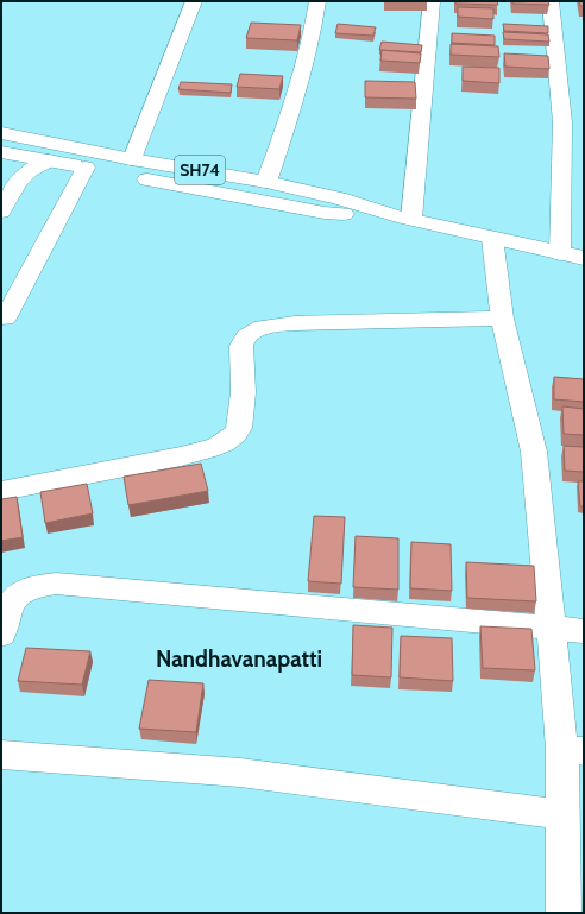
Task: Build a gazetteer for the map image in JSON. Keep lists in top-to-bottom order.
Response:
{
  "streets": {
    "street": ["SH74"]
  },
  "districts": ["Nandhavanapatti"]
}
